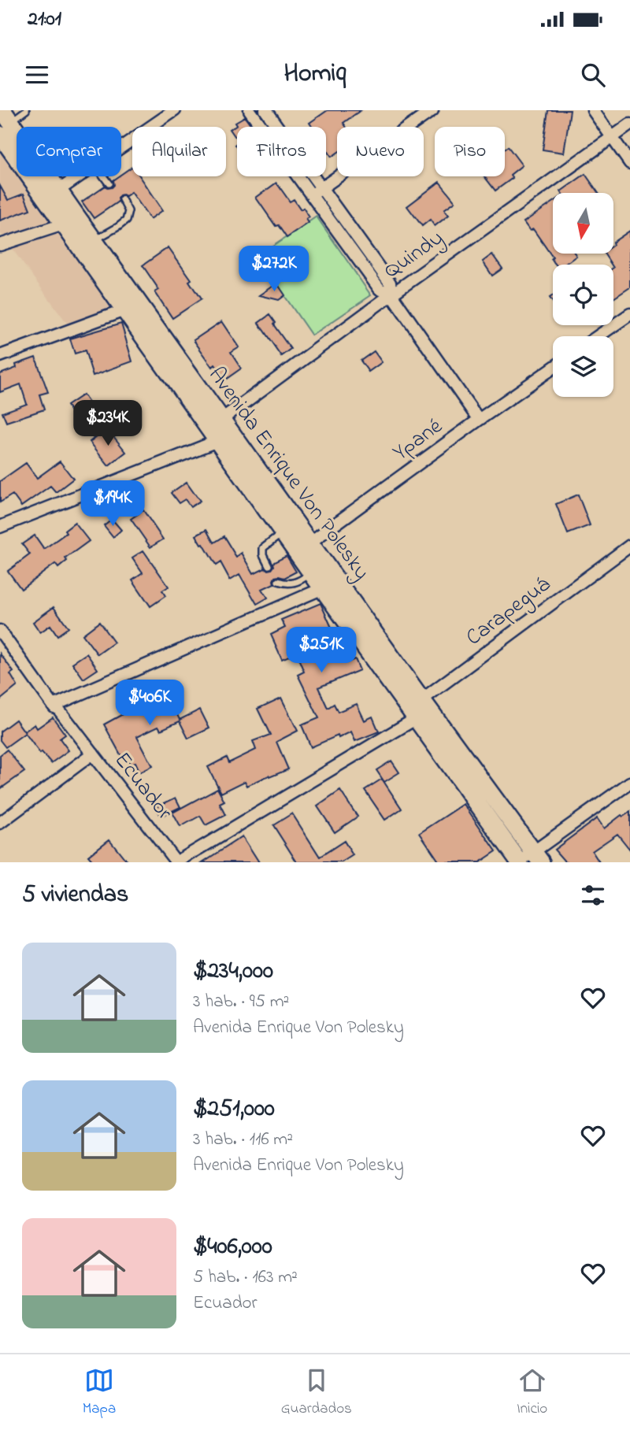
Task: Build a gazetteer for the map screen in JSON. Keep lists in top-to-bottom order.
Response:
{
  "streets": {
    "main road": ["Avenida Enrique Von Polesky"],
    "street": [
      "Quindy",
      "Ypané",
      "Carapeguá",
      "Ecuador"
    ]
  },
  "crossings": [
    ["Quindy", "Avenida Enrique Von Polesky"],
    ["Ypané", "Avenida Enrique Von Polesky"],
    ["Avenida Enrique Von Polesky", "Carapeguá"],
    ["Carapeguá", "Ecuador"]
  ],
  "north": "bottom",
  "page": {
    "status": "21:01",
    "header": "Homiq",
    "chip": [
      "Comprar",
      "Alquilar",
      "Filtros",
      "Nuevo",
      "Piso"
    ],
    "price": [
      "$272K",
      "$234K",
      "$194K",
      "$251K",
      "$406K"
    ],
    "heading": "5 viviendas",
    "list": [
      {
        "name": "$234,000",
        "note": "3 hab. · 95 m² · Avenida Enrique Von Polesky"
      },
      {
        "name": "$251,000",
        "note": "3 hab. · 116 m² · Avenida Enrique Von Polesky"
      },
      {
        "name": "$406,000",
        "note": "5 hab. · 163 m² · Ecuador"
      }
    ],
    "tabs": ["Mapa", "Guardados", "Inicio"]
  }
}
